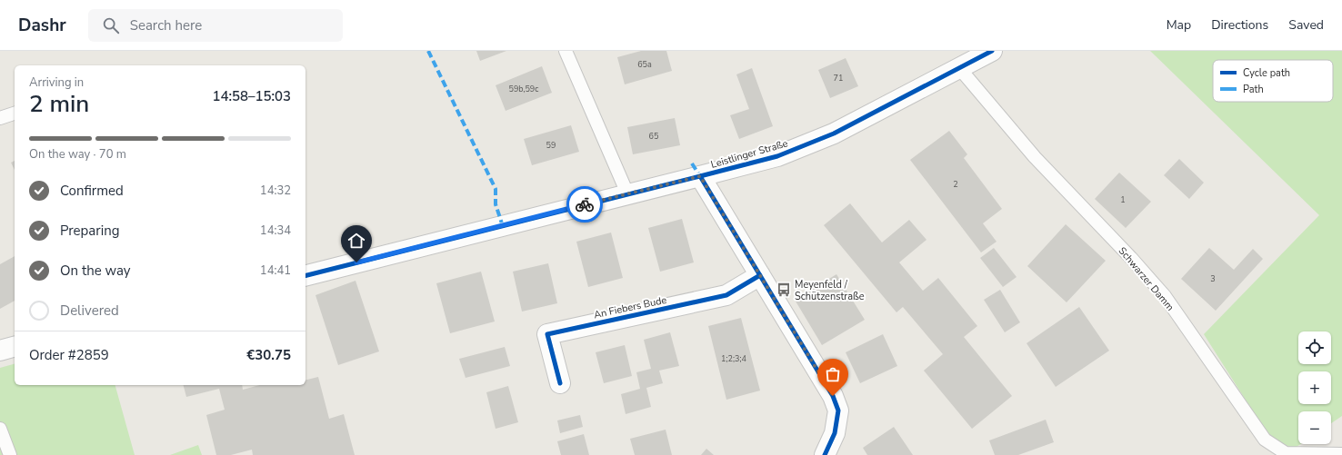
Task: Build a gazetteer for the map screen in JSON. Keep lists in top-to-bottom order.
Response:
{
  "streets": {
    "street": ["Leistlinger Straße", "An Fiebers Bude"],
    "lane": ["Schwarzer Damm"]
  },
  "crossings": [
    ["Leistlinger Straße", "Schwarzer Damm"]
  ],
  "places": {
    "bus stop": ["Meyenfeld / Schützenstraße"]
  },
  "house_numbers": [
    "65a",
    "71",
    "59b,59c",
    "65",
    "59",
    "2",
    "1",
    "3",
    "1;2;3;4"
  ],
  "legend": ["Cycle path", "Path"],
  "page": {
    "header": "Dashr",
    "search": "Search here",
    "nav": ["Map", "Directions", "Saved"],
    "heading": ["2 min", "Arriving in", "14:58–15:03"],
    "panel": ["Order #2859", "€30.75"],
    "bar": "On the way · 70 m",
    "list": [
      ["Confirmed", "14:32"],
      ["Preparing", "14:34"],
      ["On the way", "14:41"],
      "Delivered"
    ],
    "map_buttons": ["+", "−"]
  }
}
